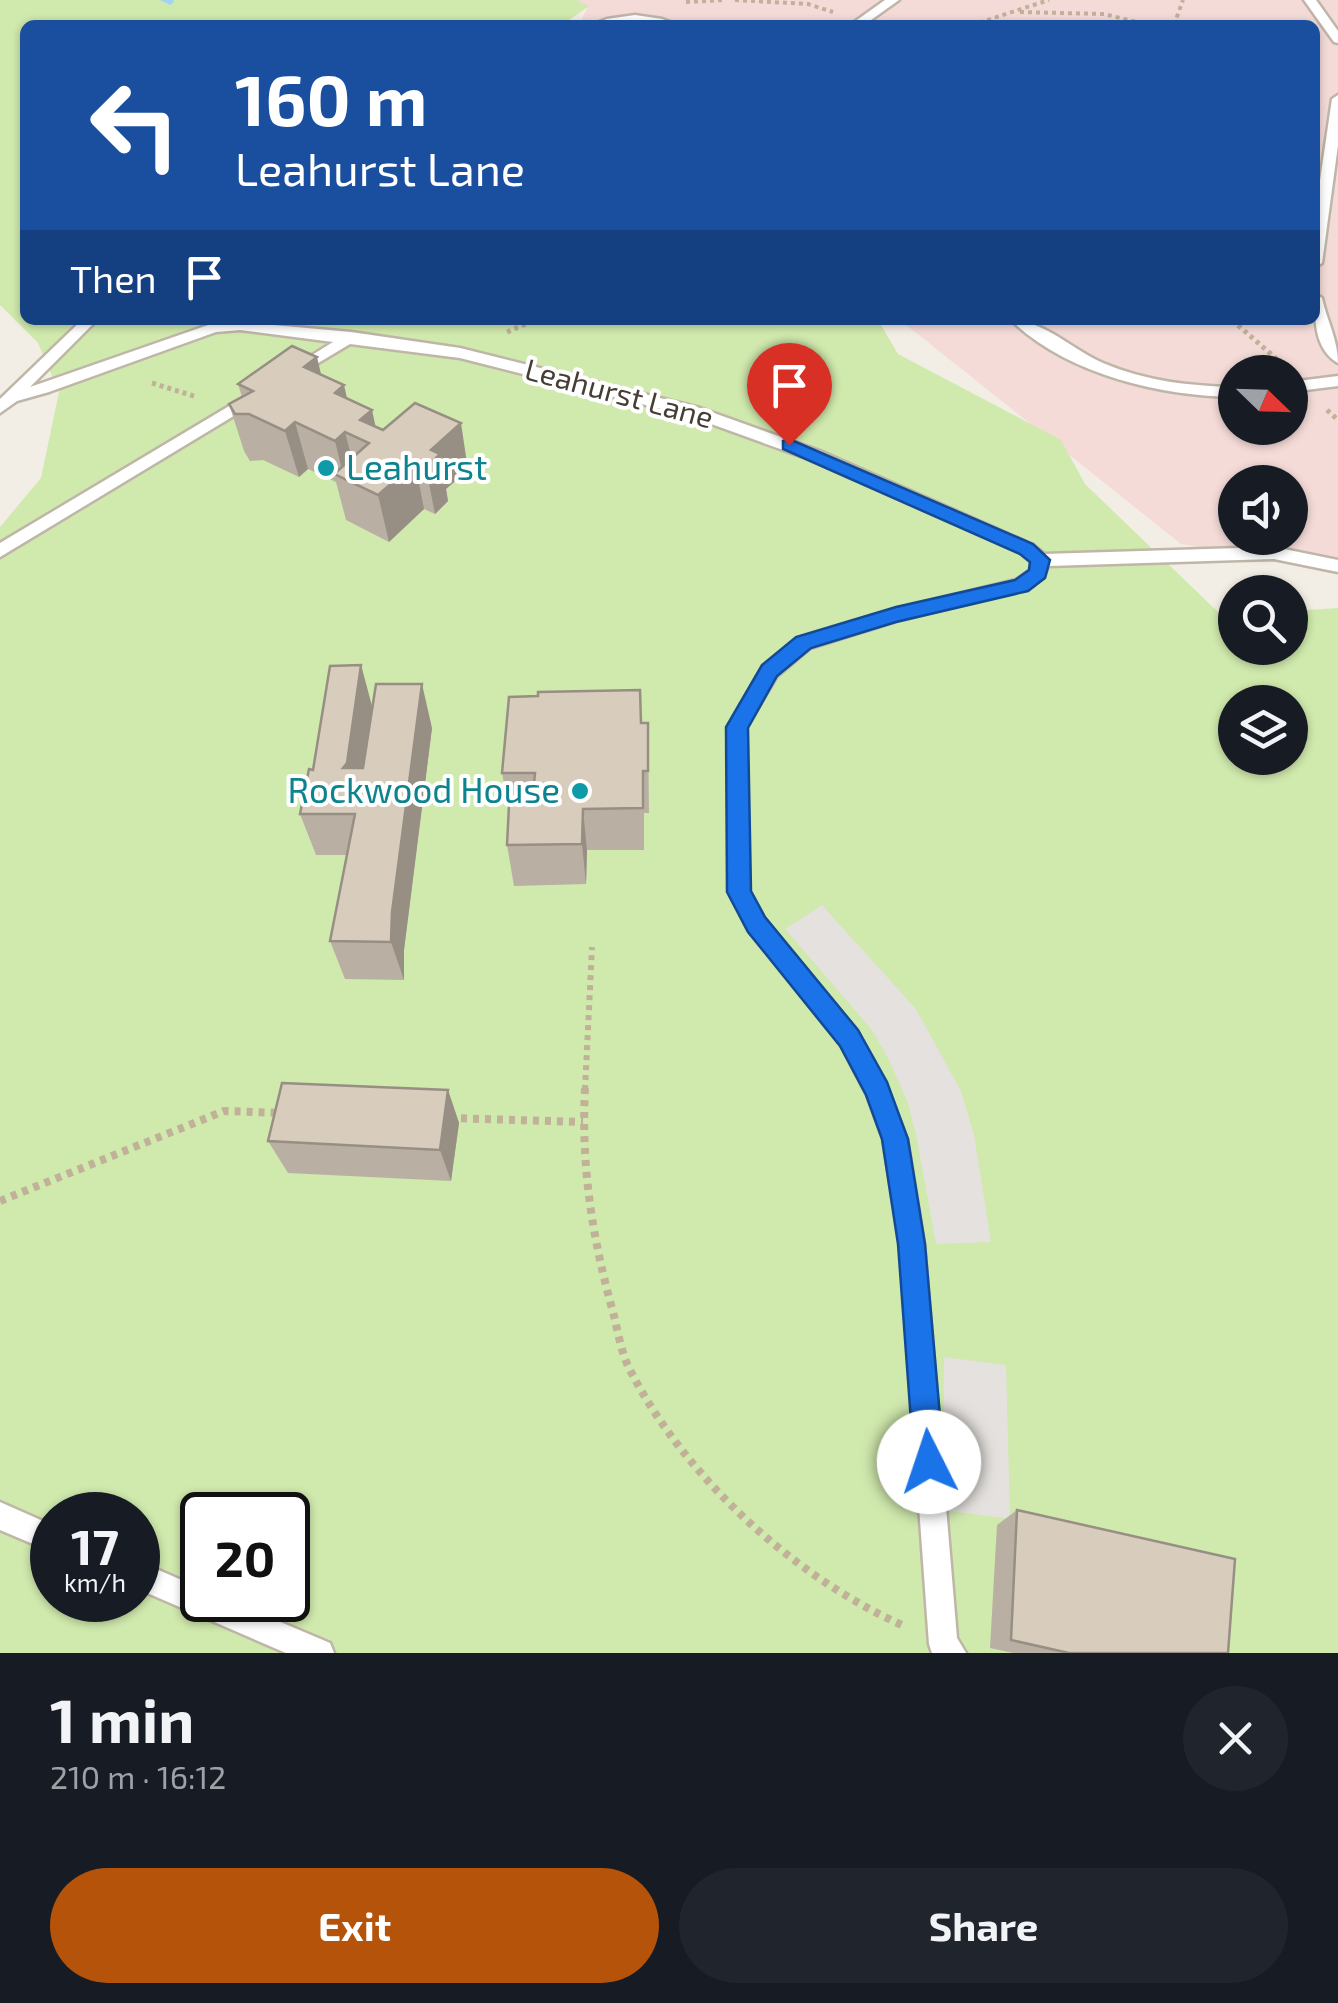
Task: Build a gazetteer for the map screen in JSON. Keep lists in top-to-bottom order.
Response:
{
  "streets": {
    "lane": ["Leahurst Lane"]
  },
  "places": ["Leahurst", "Rockwood House"],
  "north": "bottom right",
  "page": {
    "turn": ["160 m", "Leahurst Lane"],
    "then": "Then",
    "speed": "17 km/h",
    "limit": "20",
    "heading": ["1 min", "210 m · 16:12"],
    "buttons": ["Exit", "Share"]
  }
}
